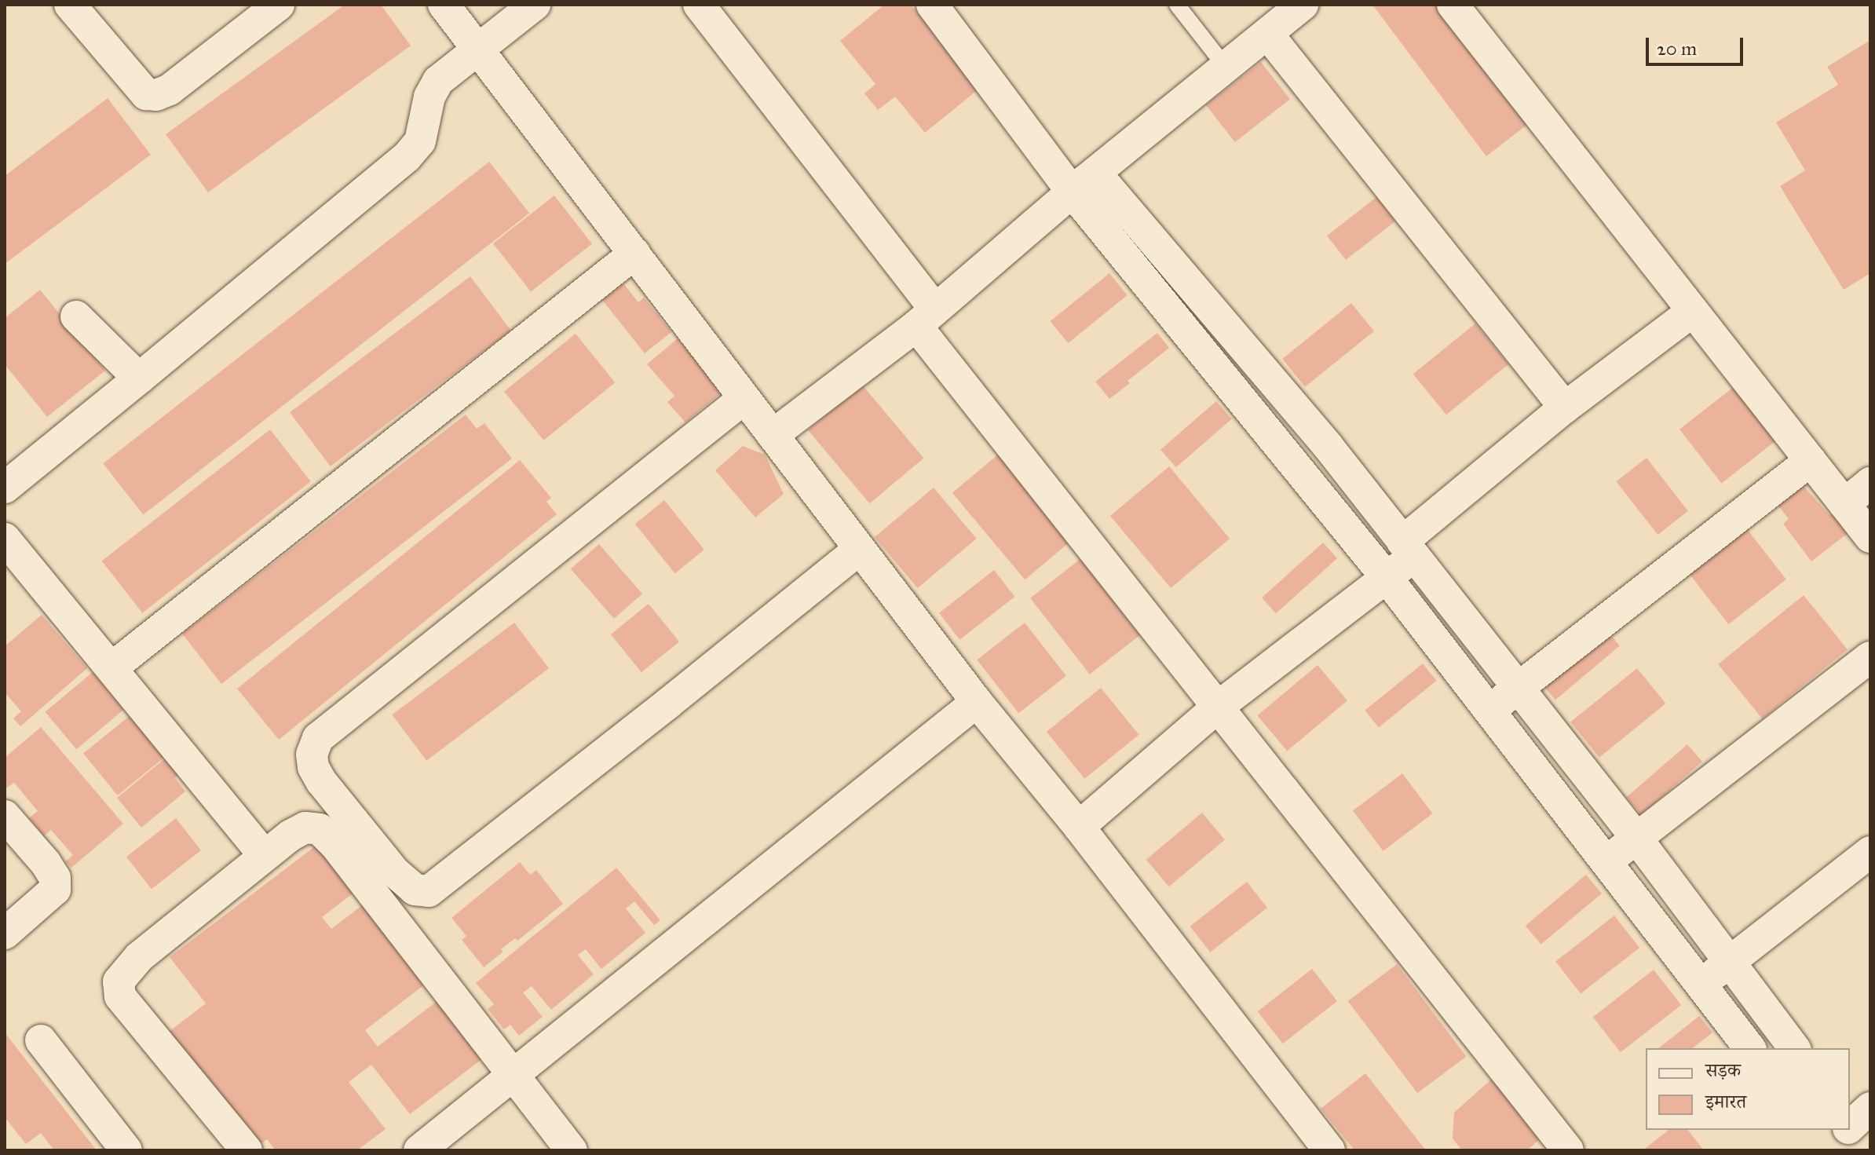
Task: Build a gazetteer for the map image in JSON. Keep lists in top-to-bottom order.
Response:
{
  "legend": ["सड़क", "इमारत"],
  "scale_bar": "20 m"
}
